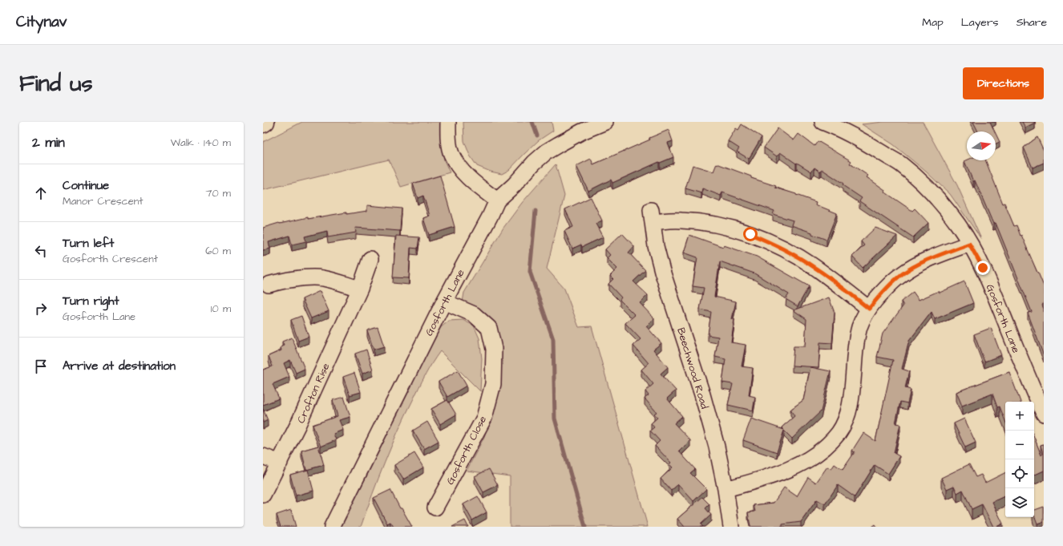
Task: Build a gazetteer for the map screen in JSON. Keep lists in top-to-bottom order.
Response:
{
  "streets": {
    "street": [
      "Gosforth Lane",
      "Beechwood Road",
      "Crofton Rise",
      "Gosforth Close"
    ]
  },
  "crossings": [
    ["Gosforth Lane", "Gosforth Close"]
  ],
  "north": "right",
  "page": {
    "header": "Citynav",
    "nav": ["Map", "Layers", "Share"],
    "buttons": "Directions",
    "title": "Find us",
    "heading": ["2 min", "Walk · 140 m"],
    "list": [
      ["Continue", "Manor Crescent", "70 m"],
      ["Turn left", "Gosforth Crescent", "60 m"],
      ["Turn right", "Gosforth Lane", "10 m"],
      "Arrive at destination"
    ],
    "map_buttons": ["+", "−"]
  }
}
